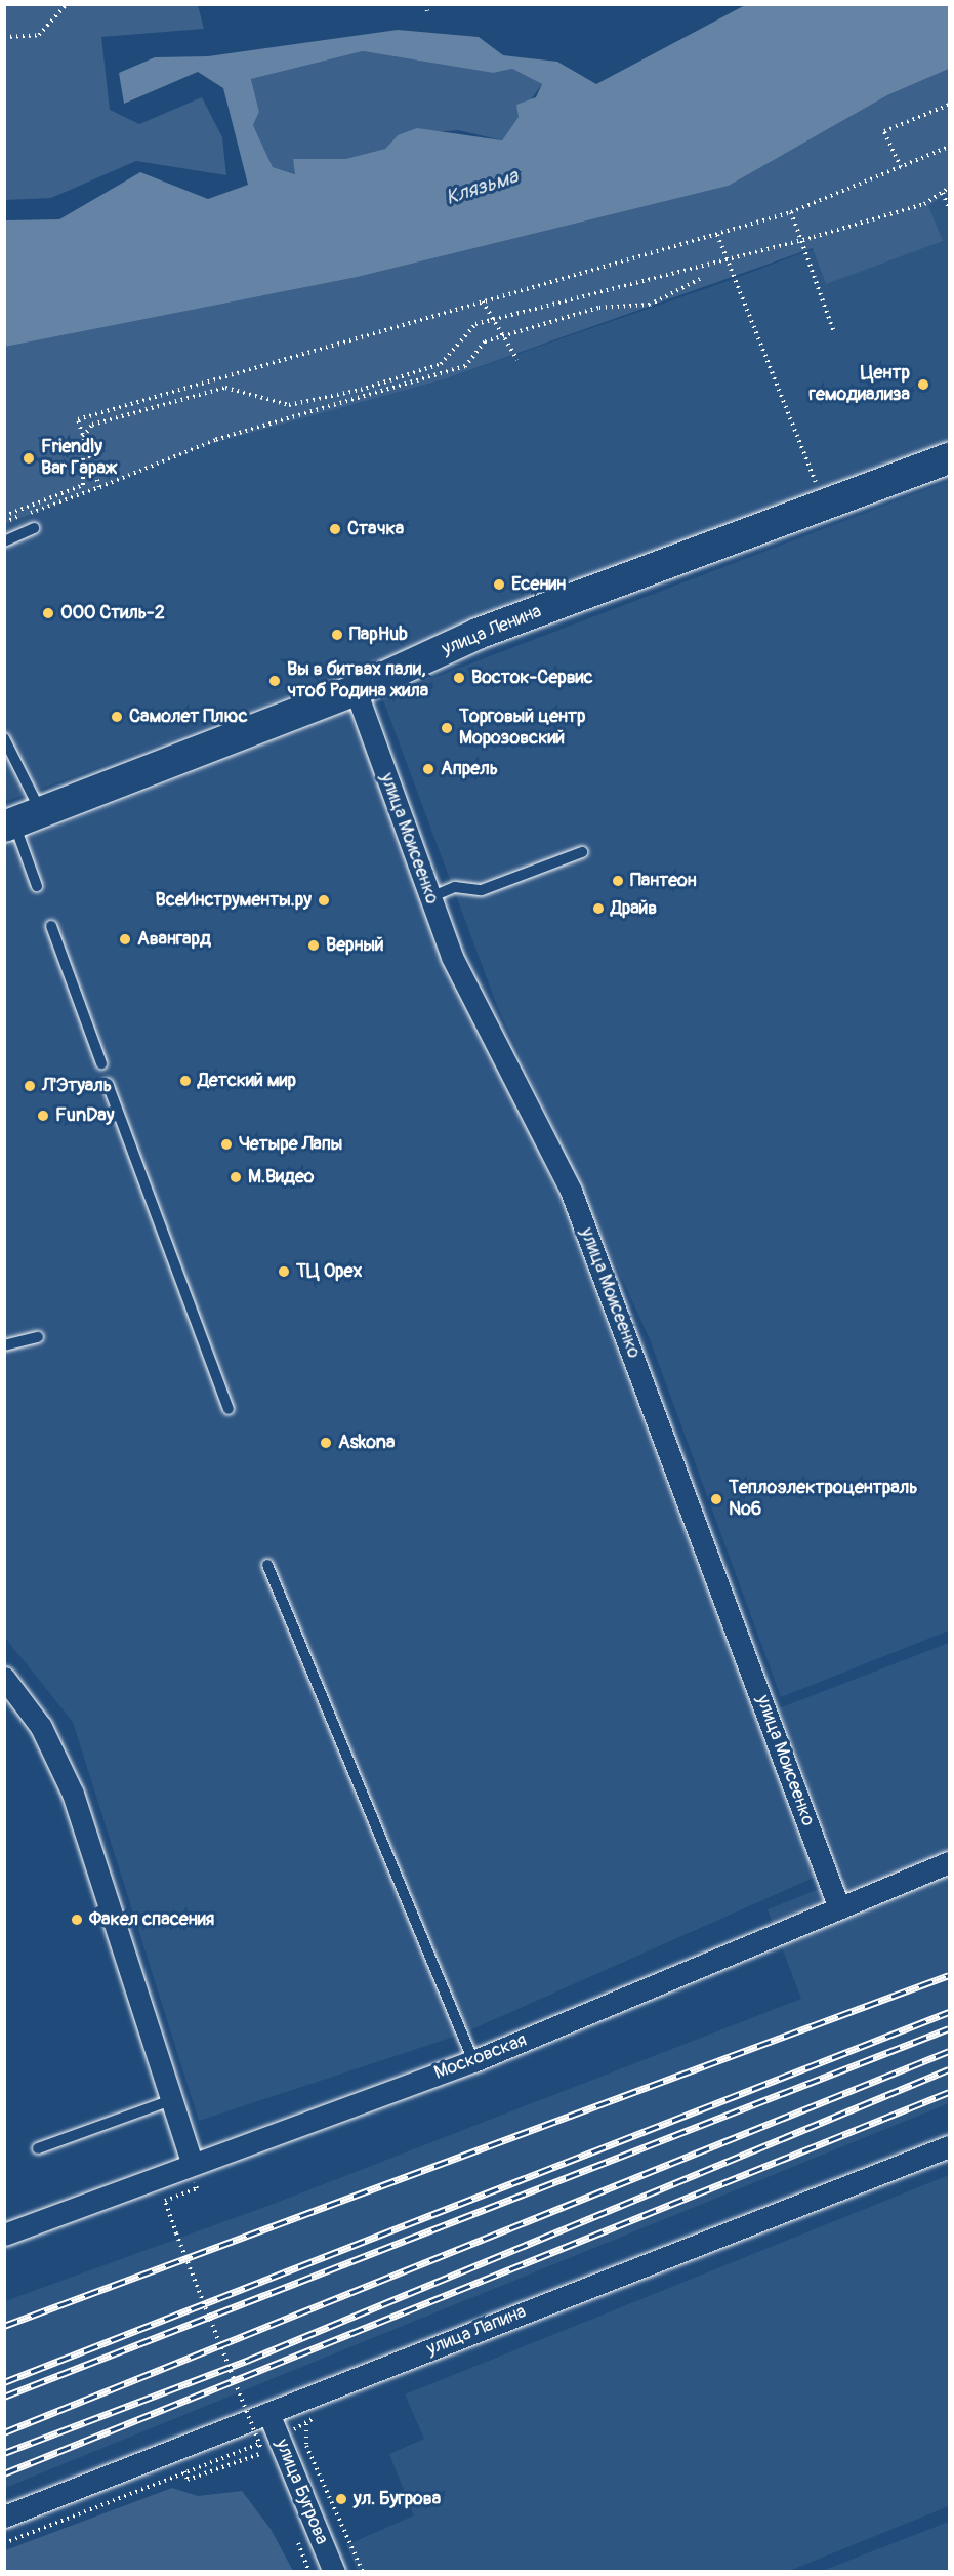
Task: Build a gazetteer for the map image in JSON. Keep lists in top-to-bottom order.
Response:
{
  "streets": {
    "main road": ["улица Ленина"],
    "street": [
      "улица Моисеенко",
      "Московская",
      "улица Лапина",
      "улица Бугрова"
    ]
  },
  "crossings": [
    ["улица Ленина", "улица Моисеенко"],
    ["улица Моисеенко", "Московская"],
    ["улица Лапина", "улица Бугрова"]
  ],
  "water": ["Клязьма"],
  "places": [
    "Центр гемодиализа",
    "Friendly Bar Гараж",
    "Стачка",
    "Есенин",
    "ООО Стиль-2",
    "ПарHub",
    "Восток-Сервис",
    "Вы в битвах пали, чтоб Родина жила",
    "Самолет Плюс",
    "Торговый центр Морозовский",
    "Апрель",
    "Пантеон",
    "ВсеИнструменты.ру",
    "Драйв",
    "Авангард",
    "Верный",
    "Детский мир",
    "Л'Этуаль",
    "FunDay",
    "Четыре Лапы",
    "М.Видео",
    "ТЦ Орех",
    "Askona",
    "Теплоэлектроцентраль №6",
    "Факел спасения",
    "ул. Бугрова"
  ]
}
